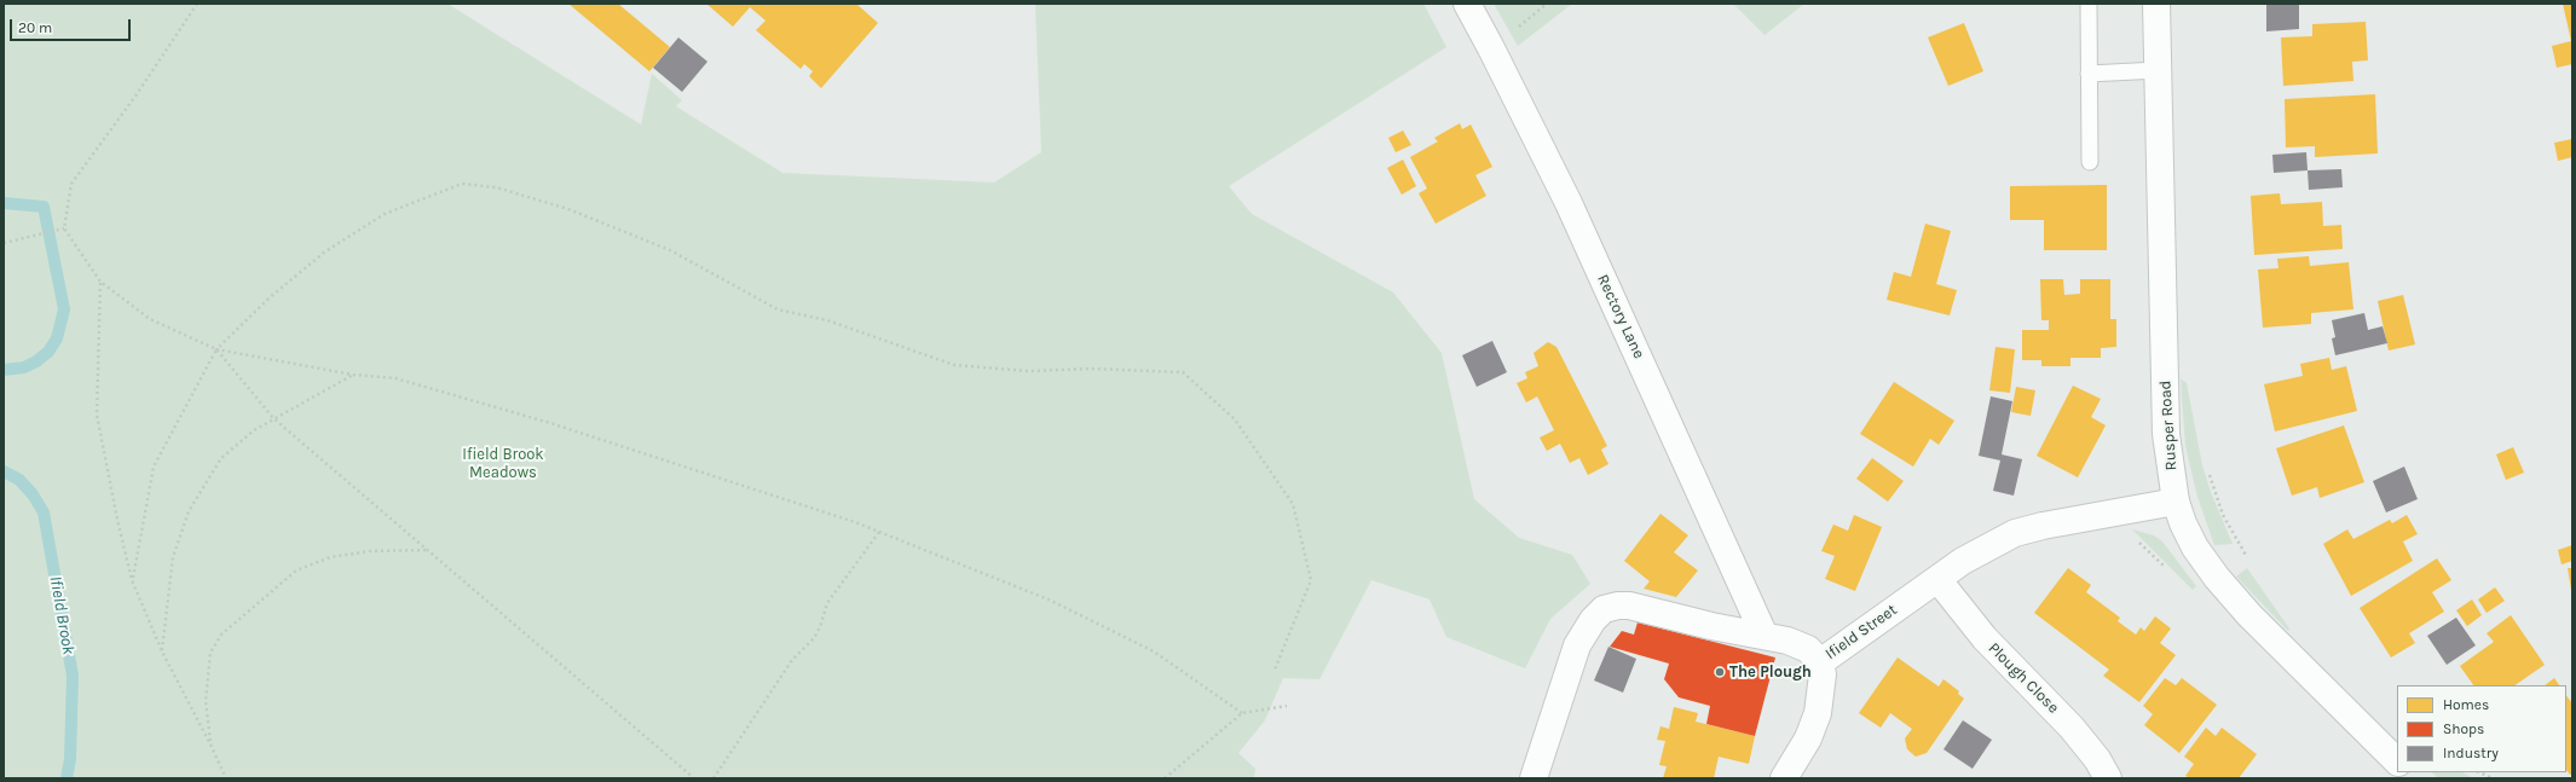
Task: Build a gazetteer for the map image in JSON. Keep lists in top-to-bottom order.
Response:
{
  "streets": {
    "street": [
      "Rectory Lane",
      "Rusper Road",
      "Ifield Street",
      "Plough Close"
    ]
  },
  "crossings": [
    ["Rectory Lane", "Ifield Street"],
    ["Rusper Road", "Ifield Street"],
    ["Ifield Street", "Plough Close"]
  ],
  "water": ["Ifield Brook"],
  "parks": ["Ifield Brook Meadows"],
  "places": ["The Plough"],
  "legend": ["Homes", "Shops", "Industry"],
  "scale_bar": "20 m"
}
